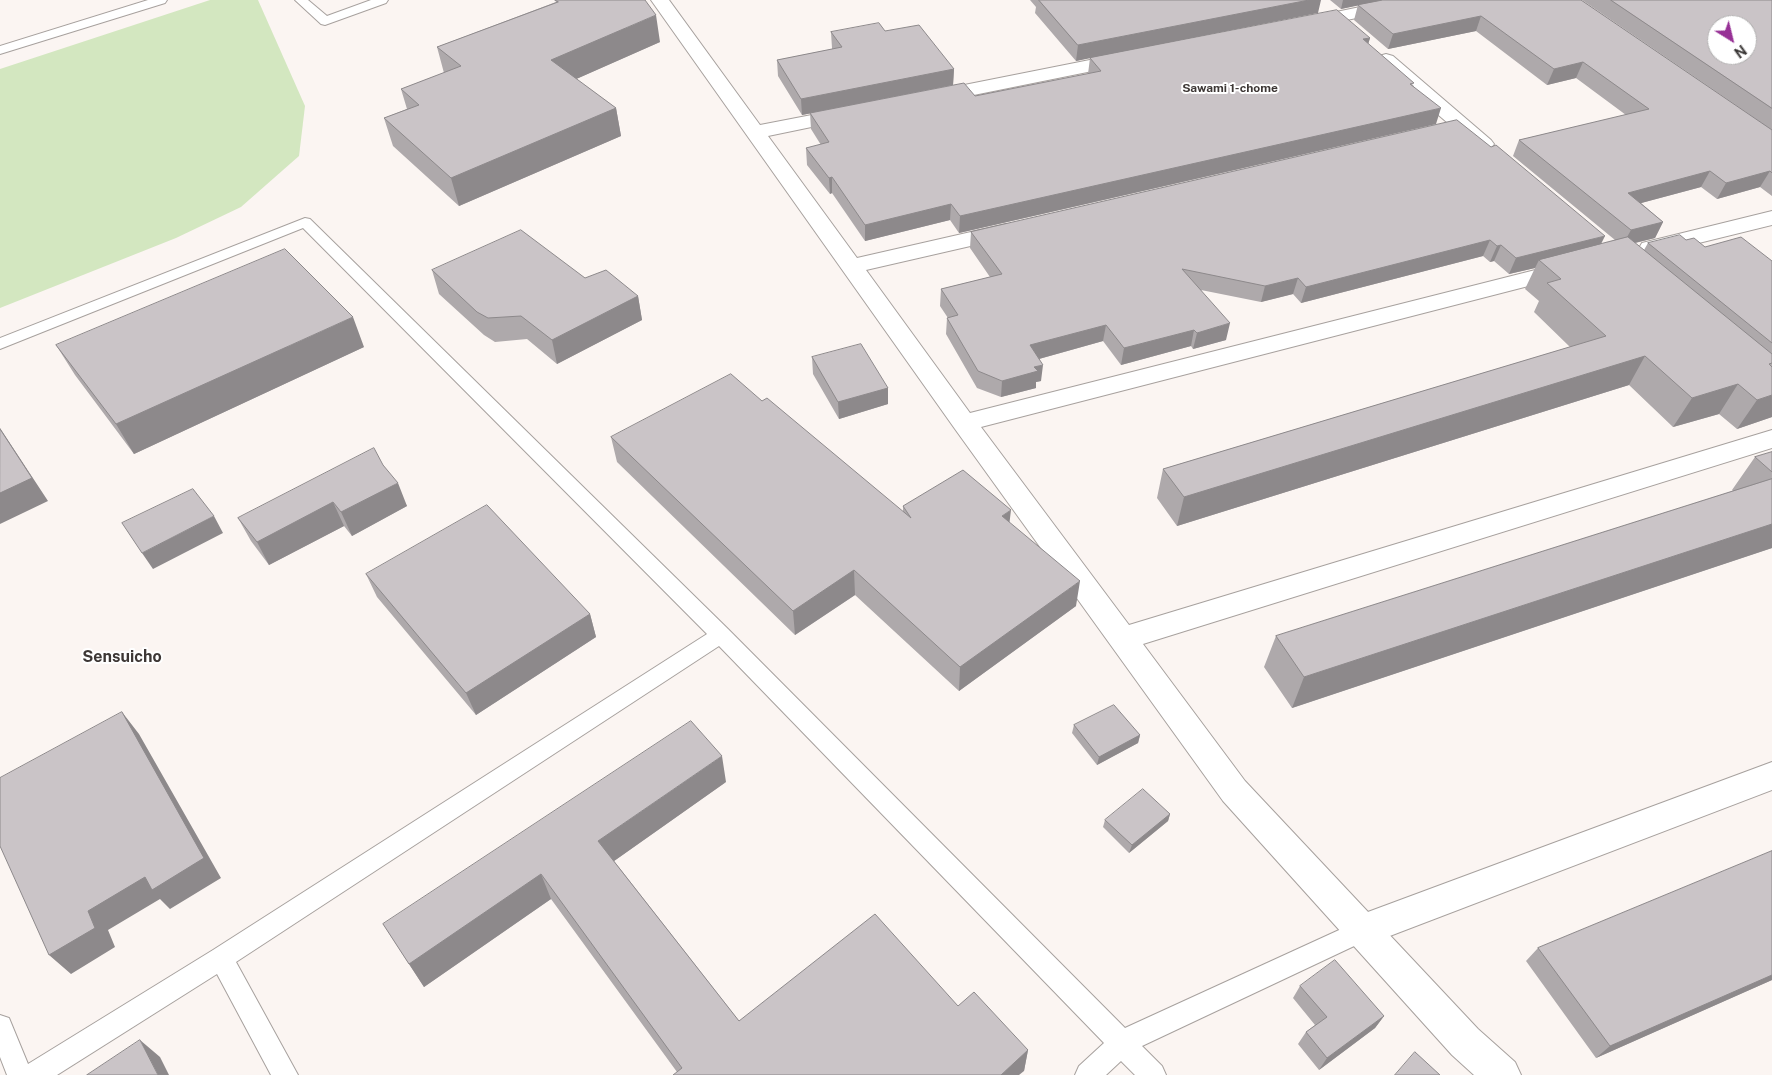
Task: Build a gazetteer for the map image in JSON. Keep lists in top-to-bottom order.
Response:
{
  "districts": ["Sawami 1-chome", "Sensuicho"],
  "north": "bottom right"
}
